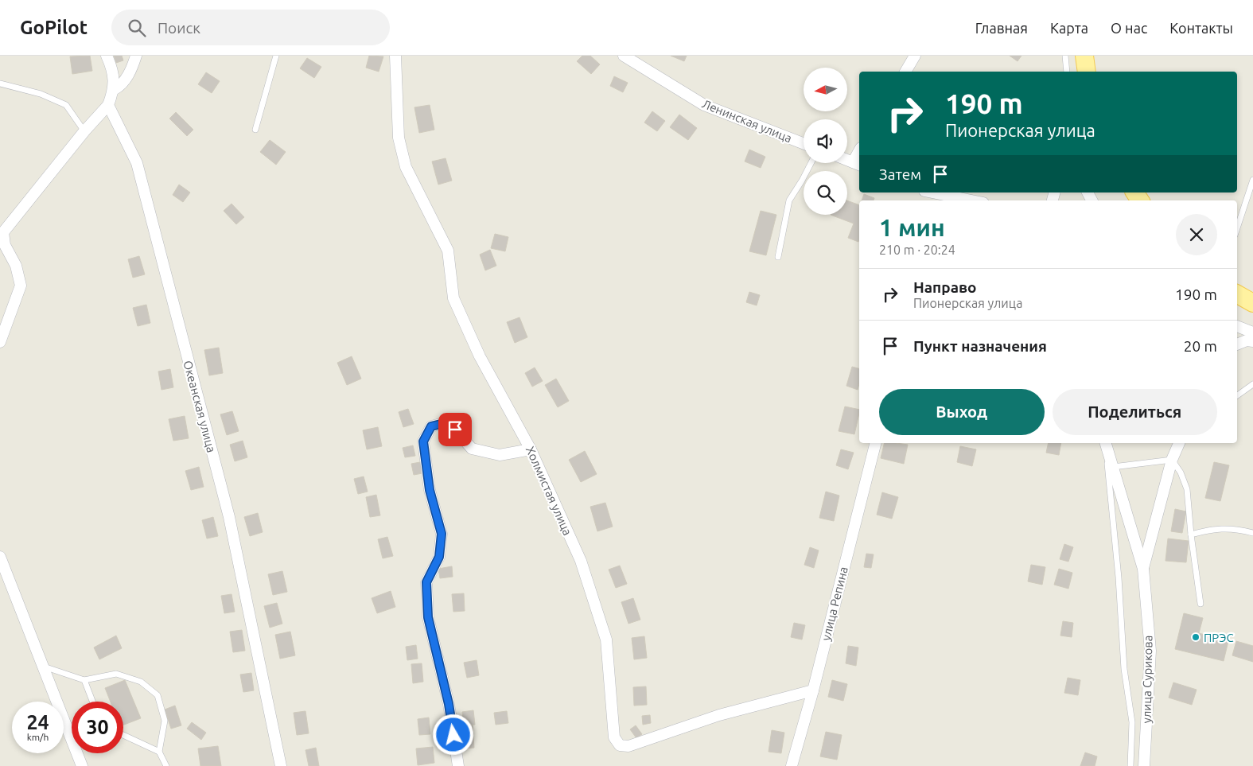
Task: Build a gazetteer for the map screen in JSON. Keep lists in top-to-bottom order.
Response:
{
  "streets": {
    "street": [
      "Ленинская улица",
      "Океанская улица",
      "Холмистая улица",
      "улица Репина",
      "улица Сурикова"
    ]
  },
  "crossings": [
    ["Холмистая улица", "улица Репина"]
  ],
  "places": ["ПРЭС"],
  "north": "left",
  "page": {
    "header": "GoPilot",
    "search": "Поиск",
    "nav": [
      "Главная",
      "Карта",
      "О нас",
      "Контакты"
    ],
    "turn": ["190 m", "Пионерская улица"],
    "then": "Затем",
    "heading": ["1 мин", "210 m · 20:24"],
    "list": [
      {
        "name": "Направо",
        "note": "Пионерская улица",
        "value": "190 m"
      },
      {
        "name": "Пункт назначения",
        "value": "20 m"
      }
    ],
    "buttons": ["Выход", "Поделиться"],
    "speed": "24 km/h",
    "limit": "30"
  }
}
